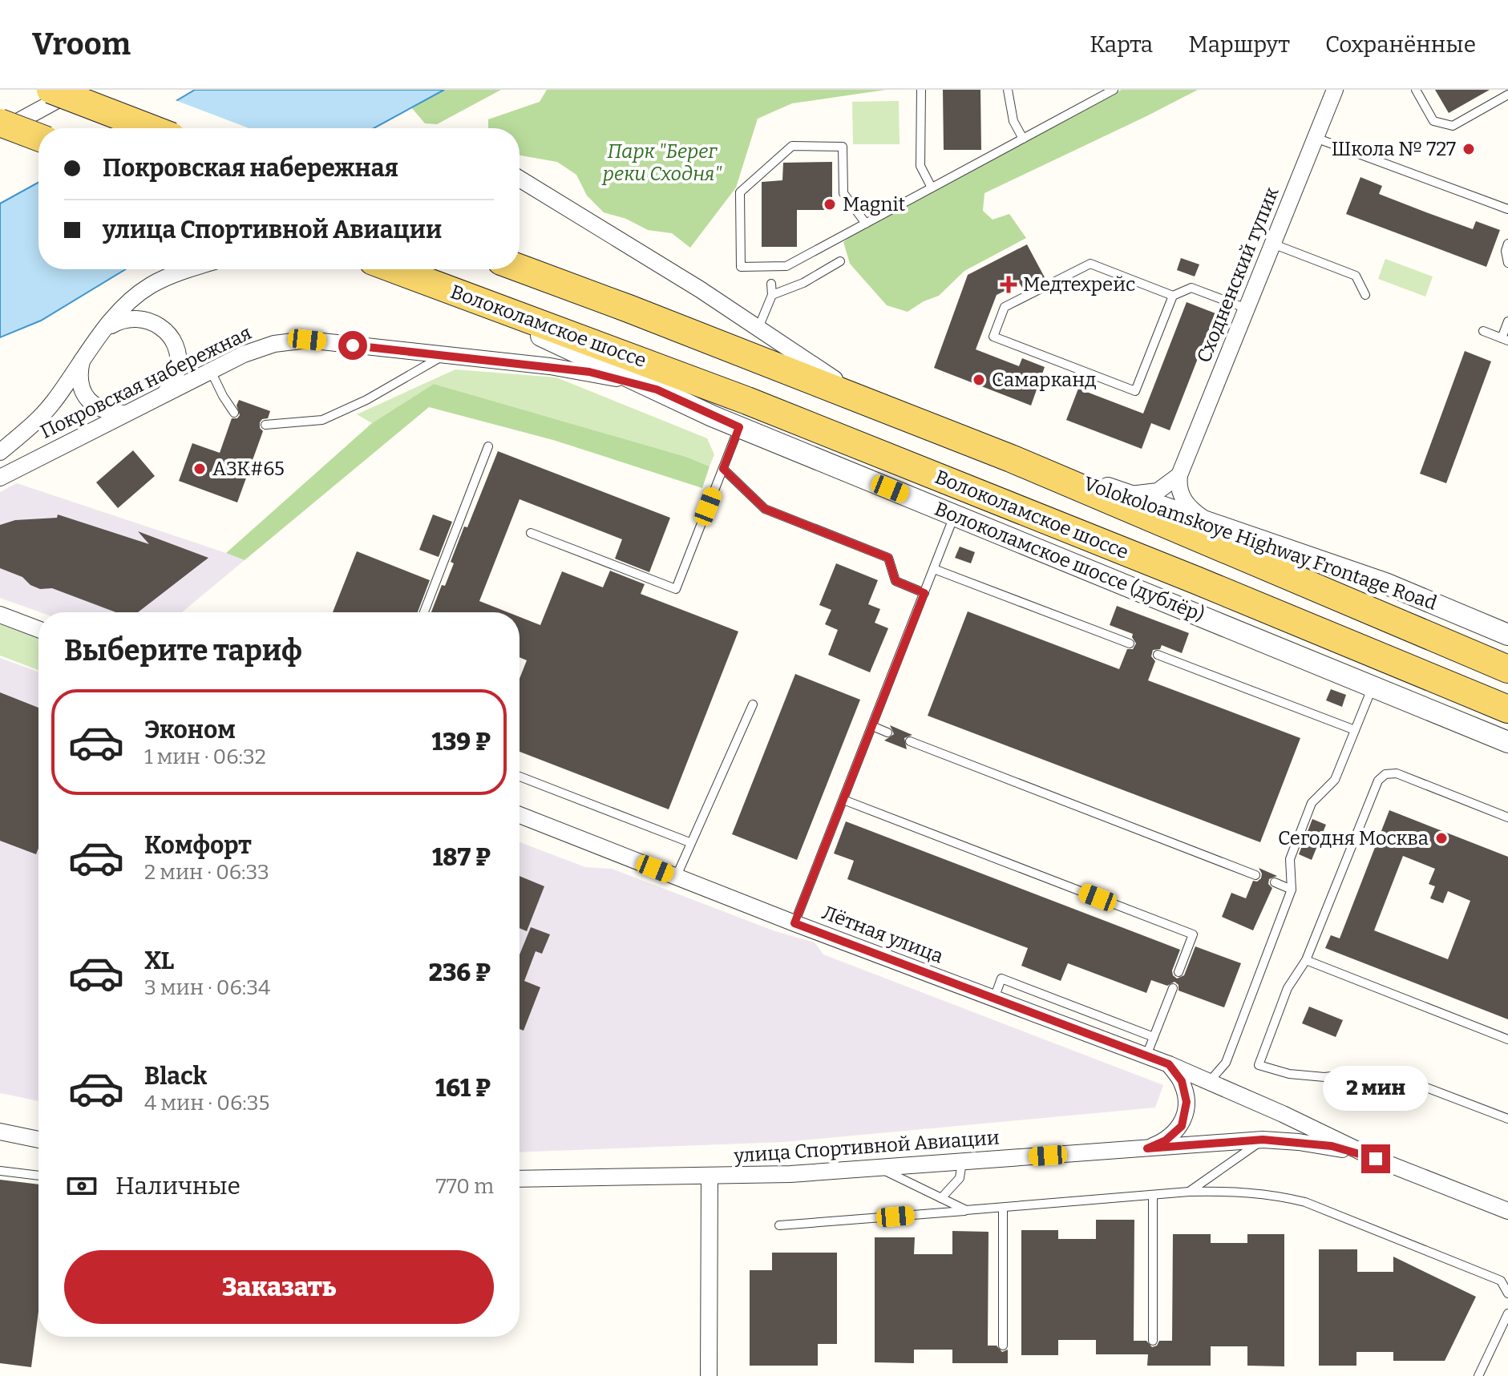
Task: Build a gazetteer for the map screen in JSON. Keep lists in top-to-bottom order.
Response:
{
  "streets": {
    "main road": ["Волоколамское шоссе"],
    "street": [
      "Сходненский тупик",
      "Покровская набережная",
      "Volokoloamskoye Highway Frontage Road",
      "Волоколамское шоссе (дублёр)",
      "Лётная улица",
      "улица Спортивной Авиации"
    ]
  },
  "crossings": [
    ["Волоколамское шоссе", "Волоколамское шоссе (дублёр)"],
    ["Покровская набережная", "Волоколамское шоссе (дублёр)"],
    ["Лётная улица", "улица Спортивной Авиации"]
  ],
  "parks": ["Парк \"Берег реки Сходня\""],
  "places": {
    "other": [
      "Школа № 727",
      "Magnit",
      "Самарканд",
      "АЗК#65",
      "Сегодня Москва"
    ],
    "health": ["Медтехрейс"]
  },
  "page": {
    "header": "Vroom",
    "nav": ["Карта", "Маршрут", "Сохранённые"],
    "banner": ["Покровская набережная", "улица Спортивной Авиации"],
    "heading": "Выберите тариф",
    "list": [
      {
        "name": "Эконом",
        "note": "1 мин · 06:32",
        "value": "139 ₽"
      },
      {
        "name": "Комфорт",
        "note": "2 мин · 06:33",
        "value": "187 ₽"
      },
      {
        "name": "XL",
        "note": "3 мин · 06:34",
        "value": "236 ₽"
      },
      {
        "name": "Black",
        "note": "4 мин · 06:35",
        "value": "161 ₽"
      }
    ],
    "bubble": "2 мин",
    "pay": ["Наличные", "770 m"],
    "buttons": "Заказать"
  }
}
